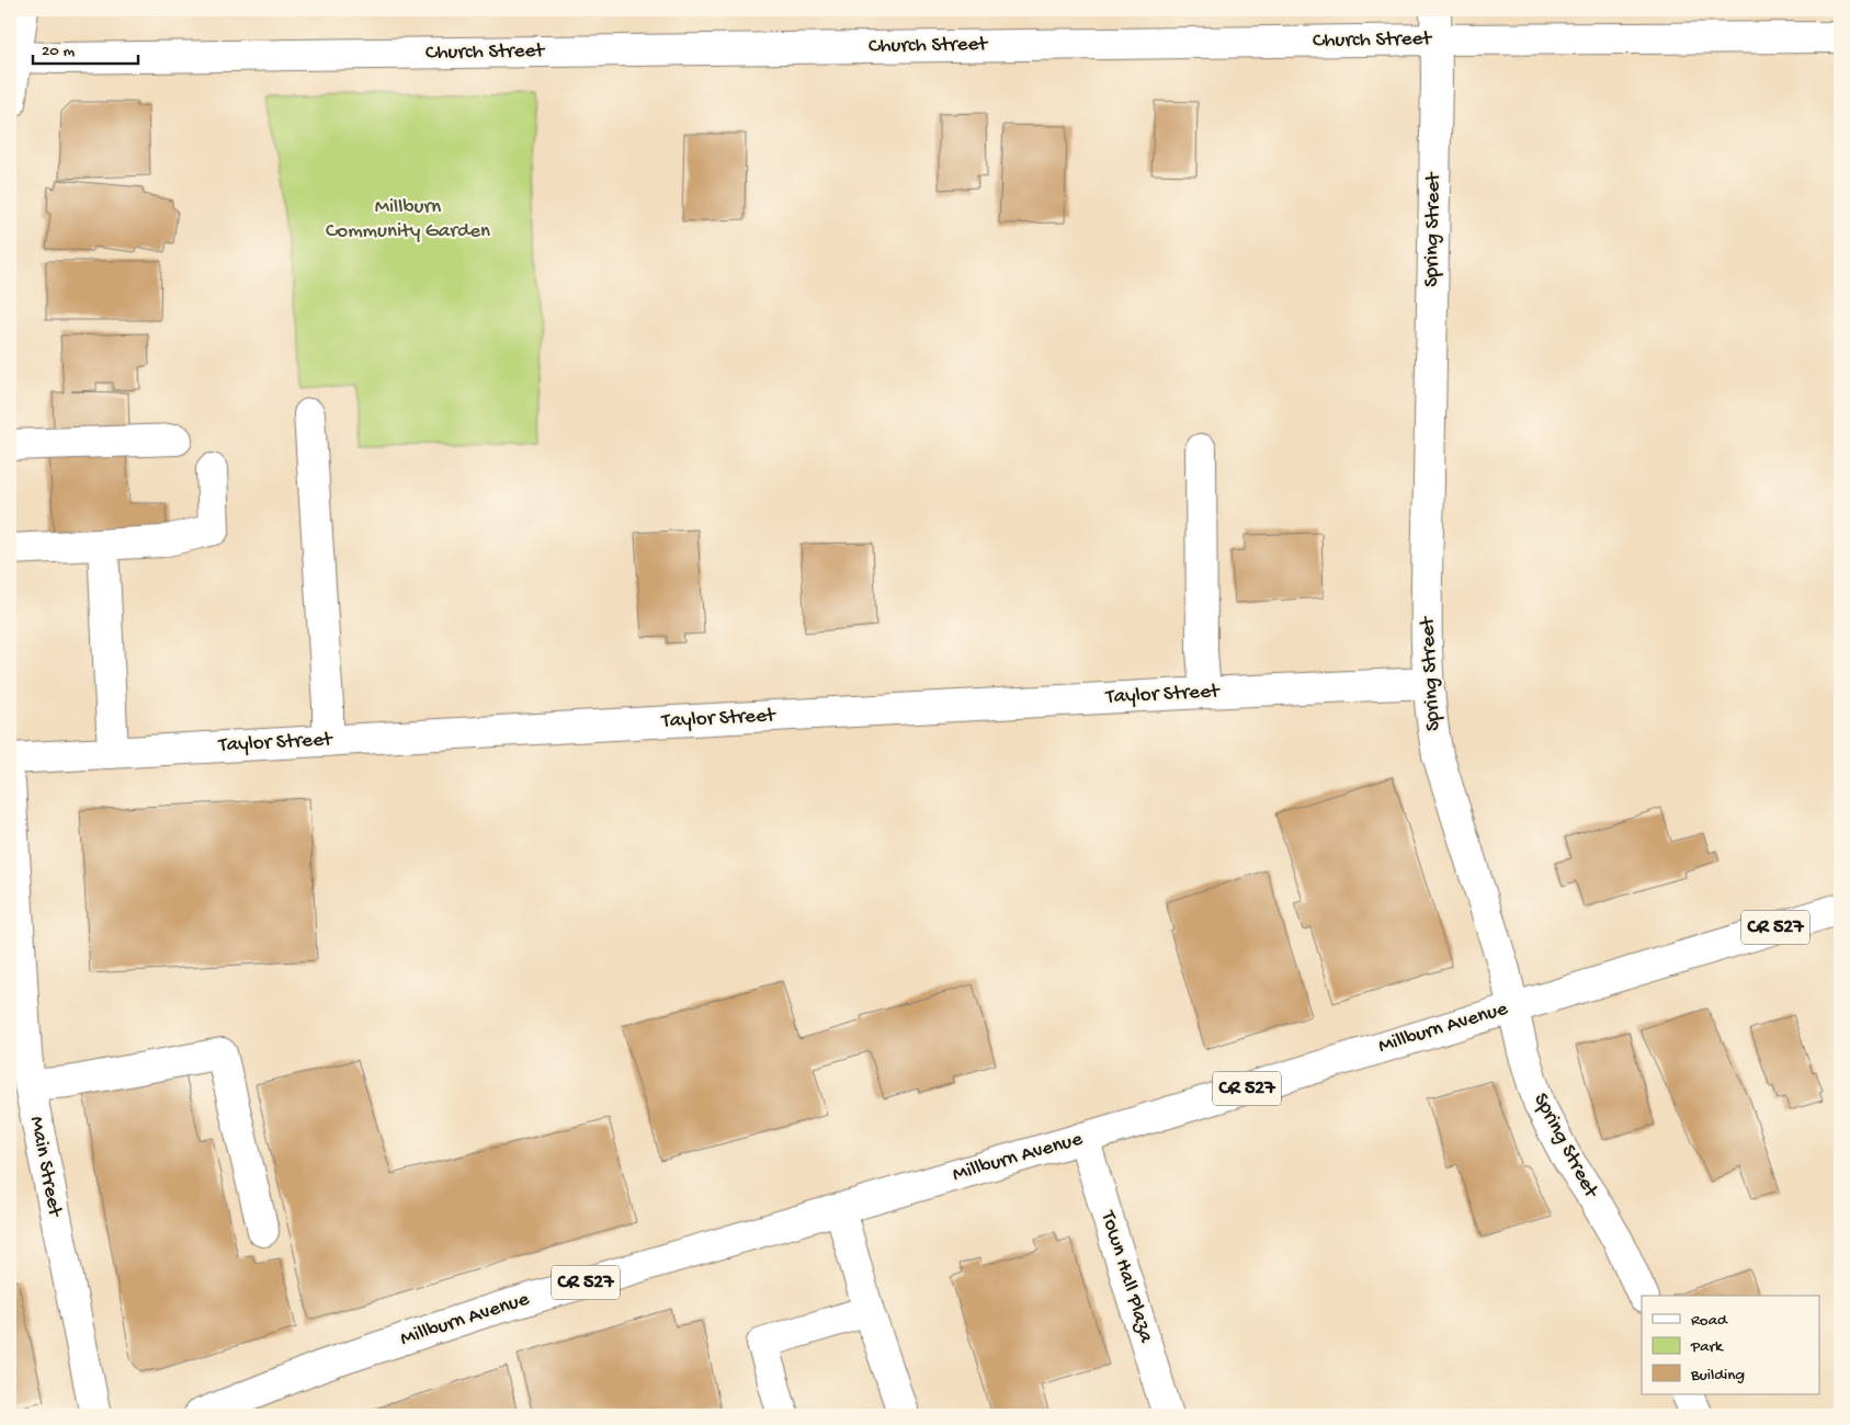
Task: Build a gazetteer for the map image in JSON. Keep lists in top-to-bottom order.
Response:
{
  "streets": {
    "street": [
      "Church Street",
      "Spring Street",
      "Taylor Street",
      "CR 527",
      "Millburn Avenue",
      "Main Street",
      "Town Hall Plaza"
    ]
  },
  "crossings": [
    ["Church Street", "Spring Street"],
    ["Spring Street", "Taylor Street"],
    ["Spring Street", "Millburn Avenue"],
    ["Millburn Avenue", "Town Hall Plaza"]
  ],
  "parks": ["Millburn Community Garden"],
  "legend": ["Road", "Park", "Building"],
  "scale_bar": "20 m"
}
